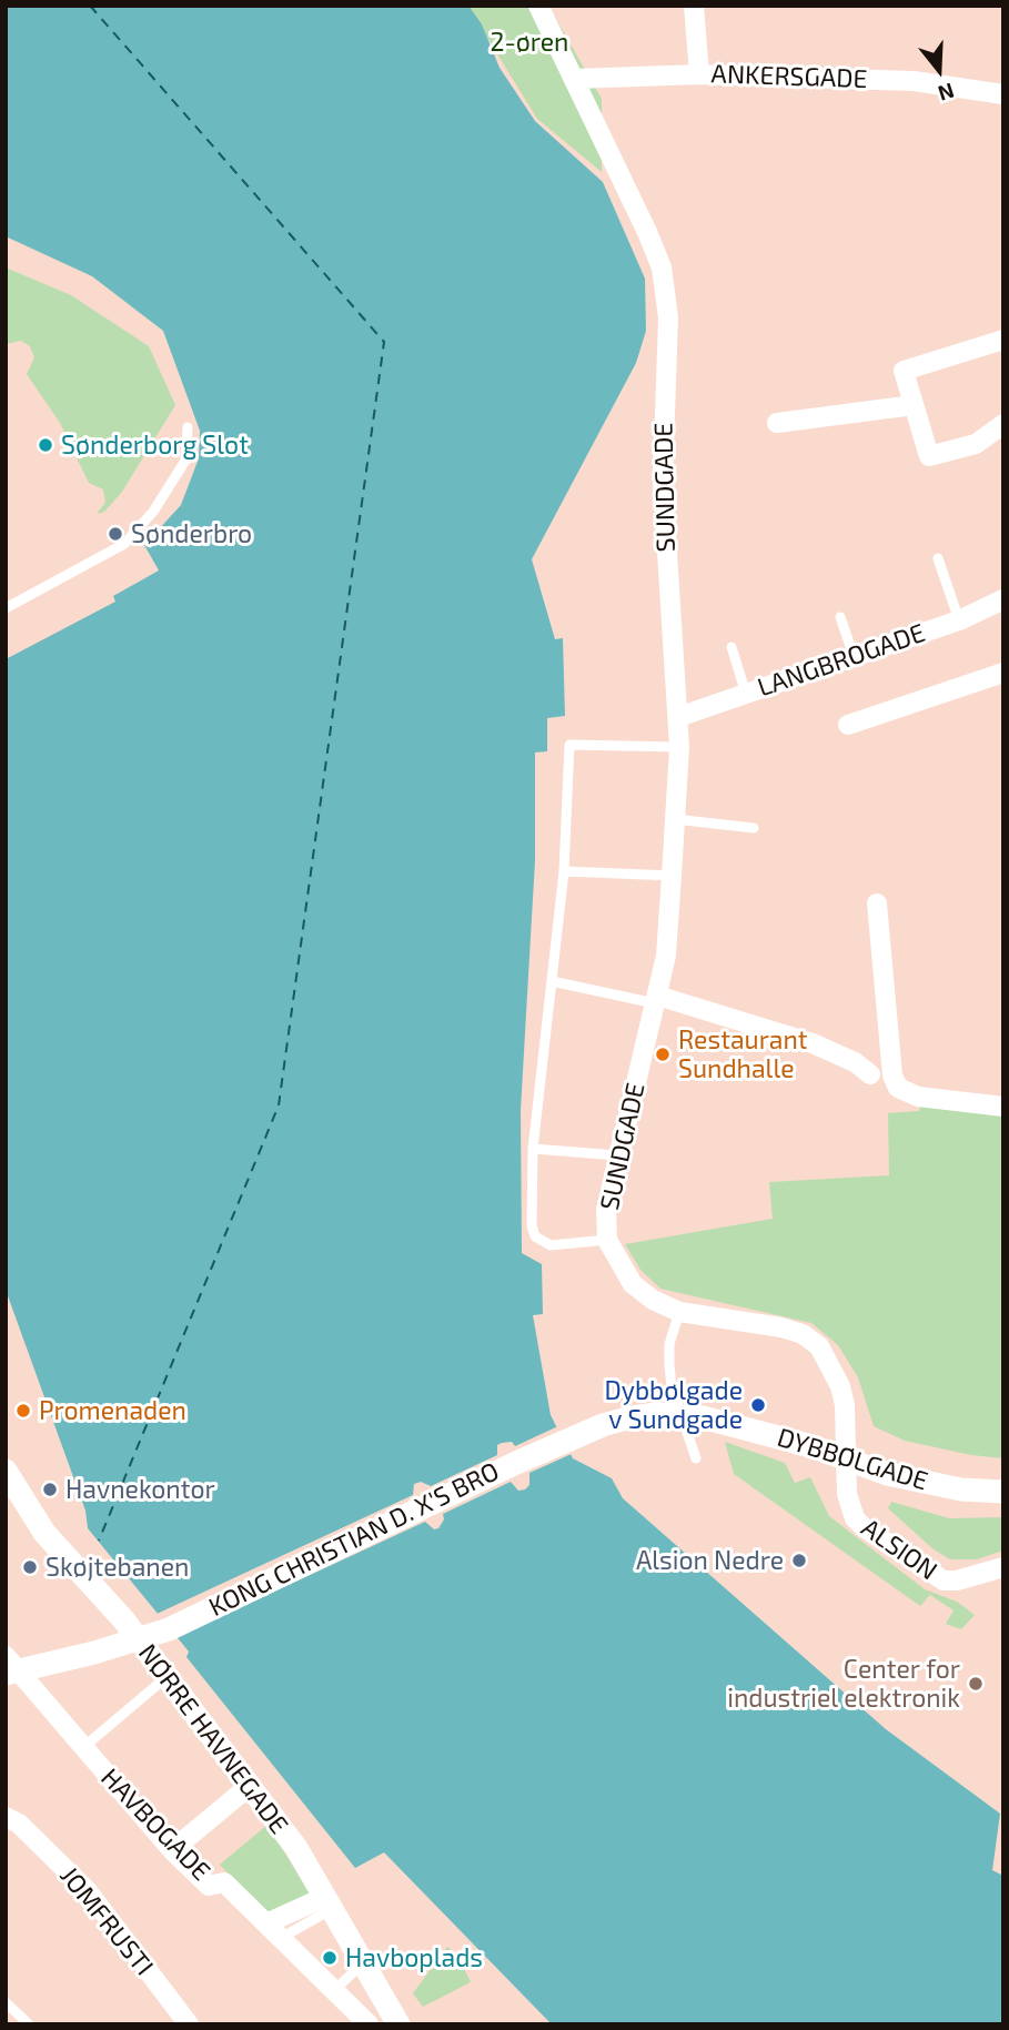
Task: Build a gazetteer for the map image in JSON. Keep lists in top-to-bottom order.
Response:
{
  "streets": {
    "street": [
      "ANKERSGADE",
      "SUNDGADE",
      "LANGBROGADE",
      "DYBBØLGADE",
      "KONG CHRISTIAN D. X'S BRO",
      "ALSION",
      "NØRRE HAVNEGADE",
      "HAVBOGADE",
      "JOMFRUSTI"
    ]
  },
  "crossings": [
    ["ANKERSGADE", "SUNDGADE"],
    ["SUNDGADE", "LANGBROGADE"],
    ["SUNDGADE", "DYBBØLGADE"],
    ["SUNDGADE", "ALSION"],
    ["DYBBØLGADE", "KONG CHRISTIAN D. X'S BRO"],
    ["DYBBØLGADE", "ALSION"]
  ],
  "parks": ["2-øren"],
  "places": [
    "Sønderborg Slot",
    "Sønderbro",
    "Restaurant Sundhalle",
    "Dybbølgade v Sundgade",
    "Promenaden",
    "Havnekontor",
    "Alsion Nedre",
    "Skøjtebanen",
    "Center for industriel elektronik",
    "Havboplads"
  ],
  "north": "bottom"
}
